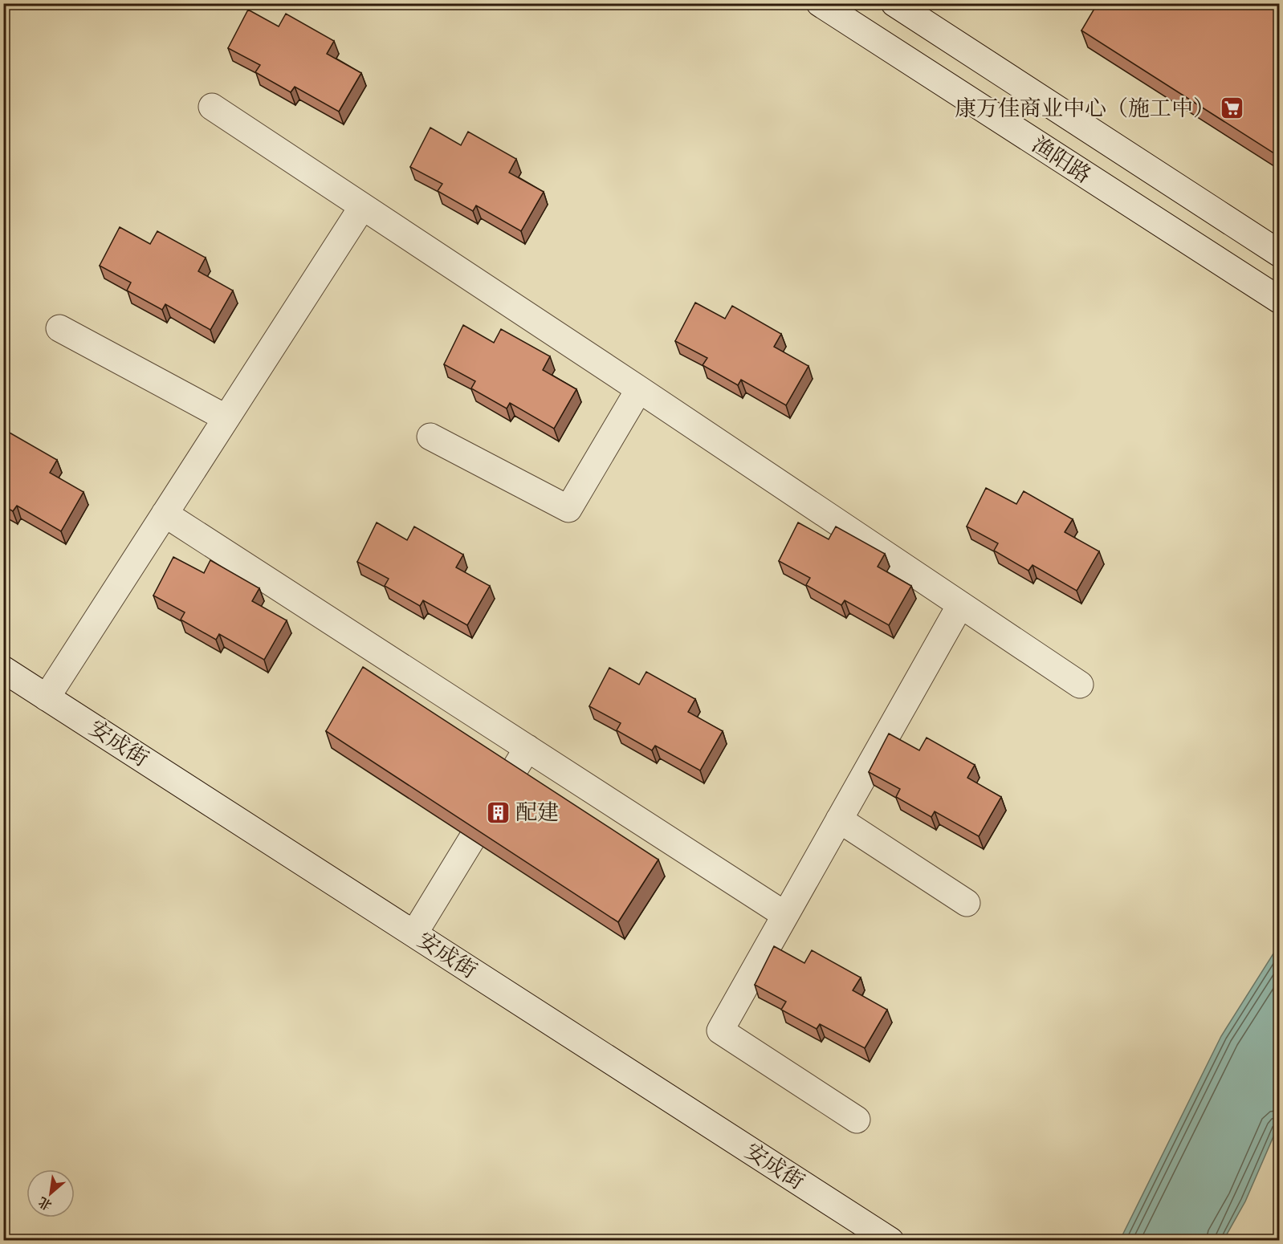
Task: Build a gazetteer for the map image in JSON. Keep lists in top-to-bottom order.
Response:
{
  "streets": {
    "street": ["渔阳路", "安成街"]
  },
  "places": {
    "supermarket": ["康万佳商业中心（施工中）"],
    "building": ["配建"]
  },
  "north": "bottom left"
}
